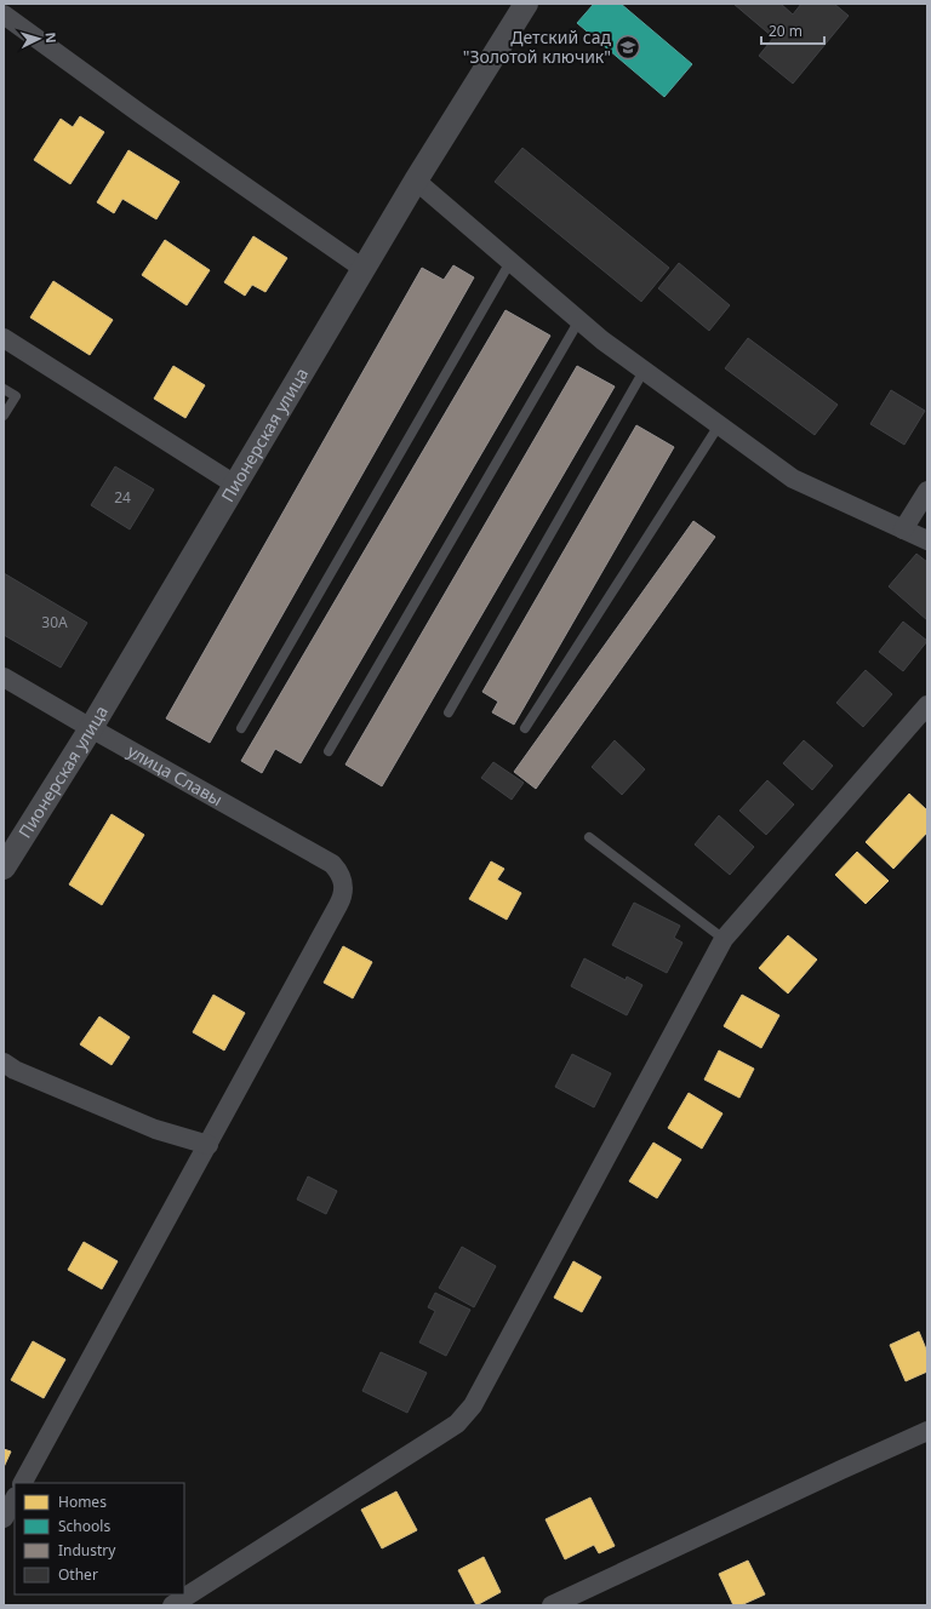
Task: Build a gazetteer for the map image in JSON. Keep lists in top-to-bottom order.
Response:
{
  "streets": {
    "street": ["Пионерская улица", "улица Славы"]
  },
  "crossings": [
    ["Пионерская улица", "улица Славы"]
  ],
  "places": {
    "school or university": ["Детский сад \"Золотой ключик\""]
  },
  "house_numbers": ["24", "30А"],
  "legend": [
    "Homes",
    "Schools",
    "Industry",
    "Other"
  ],
  "scale_bar": "20 m",
  "north": "right"
}
